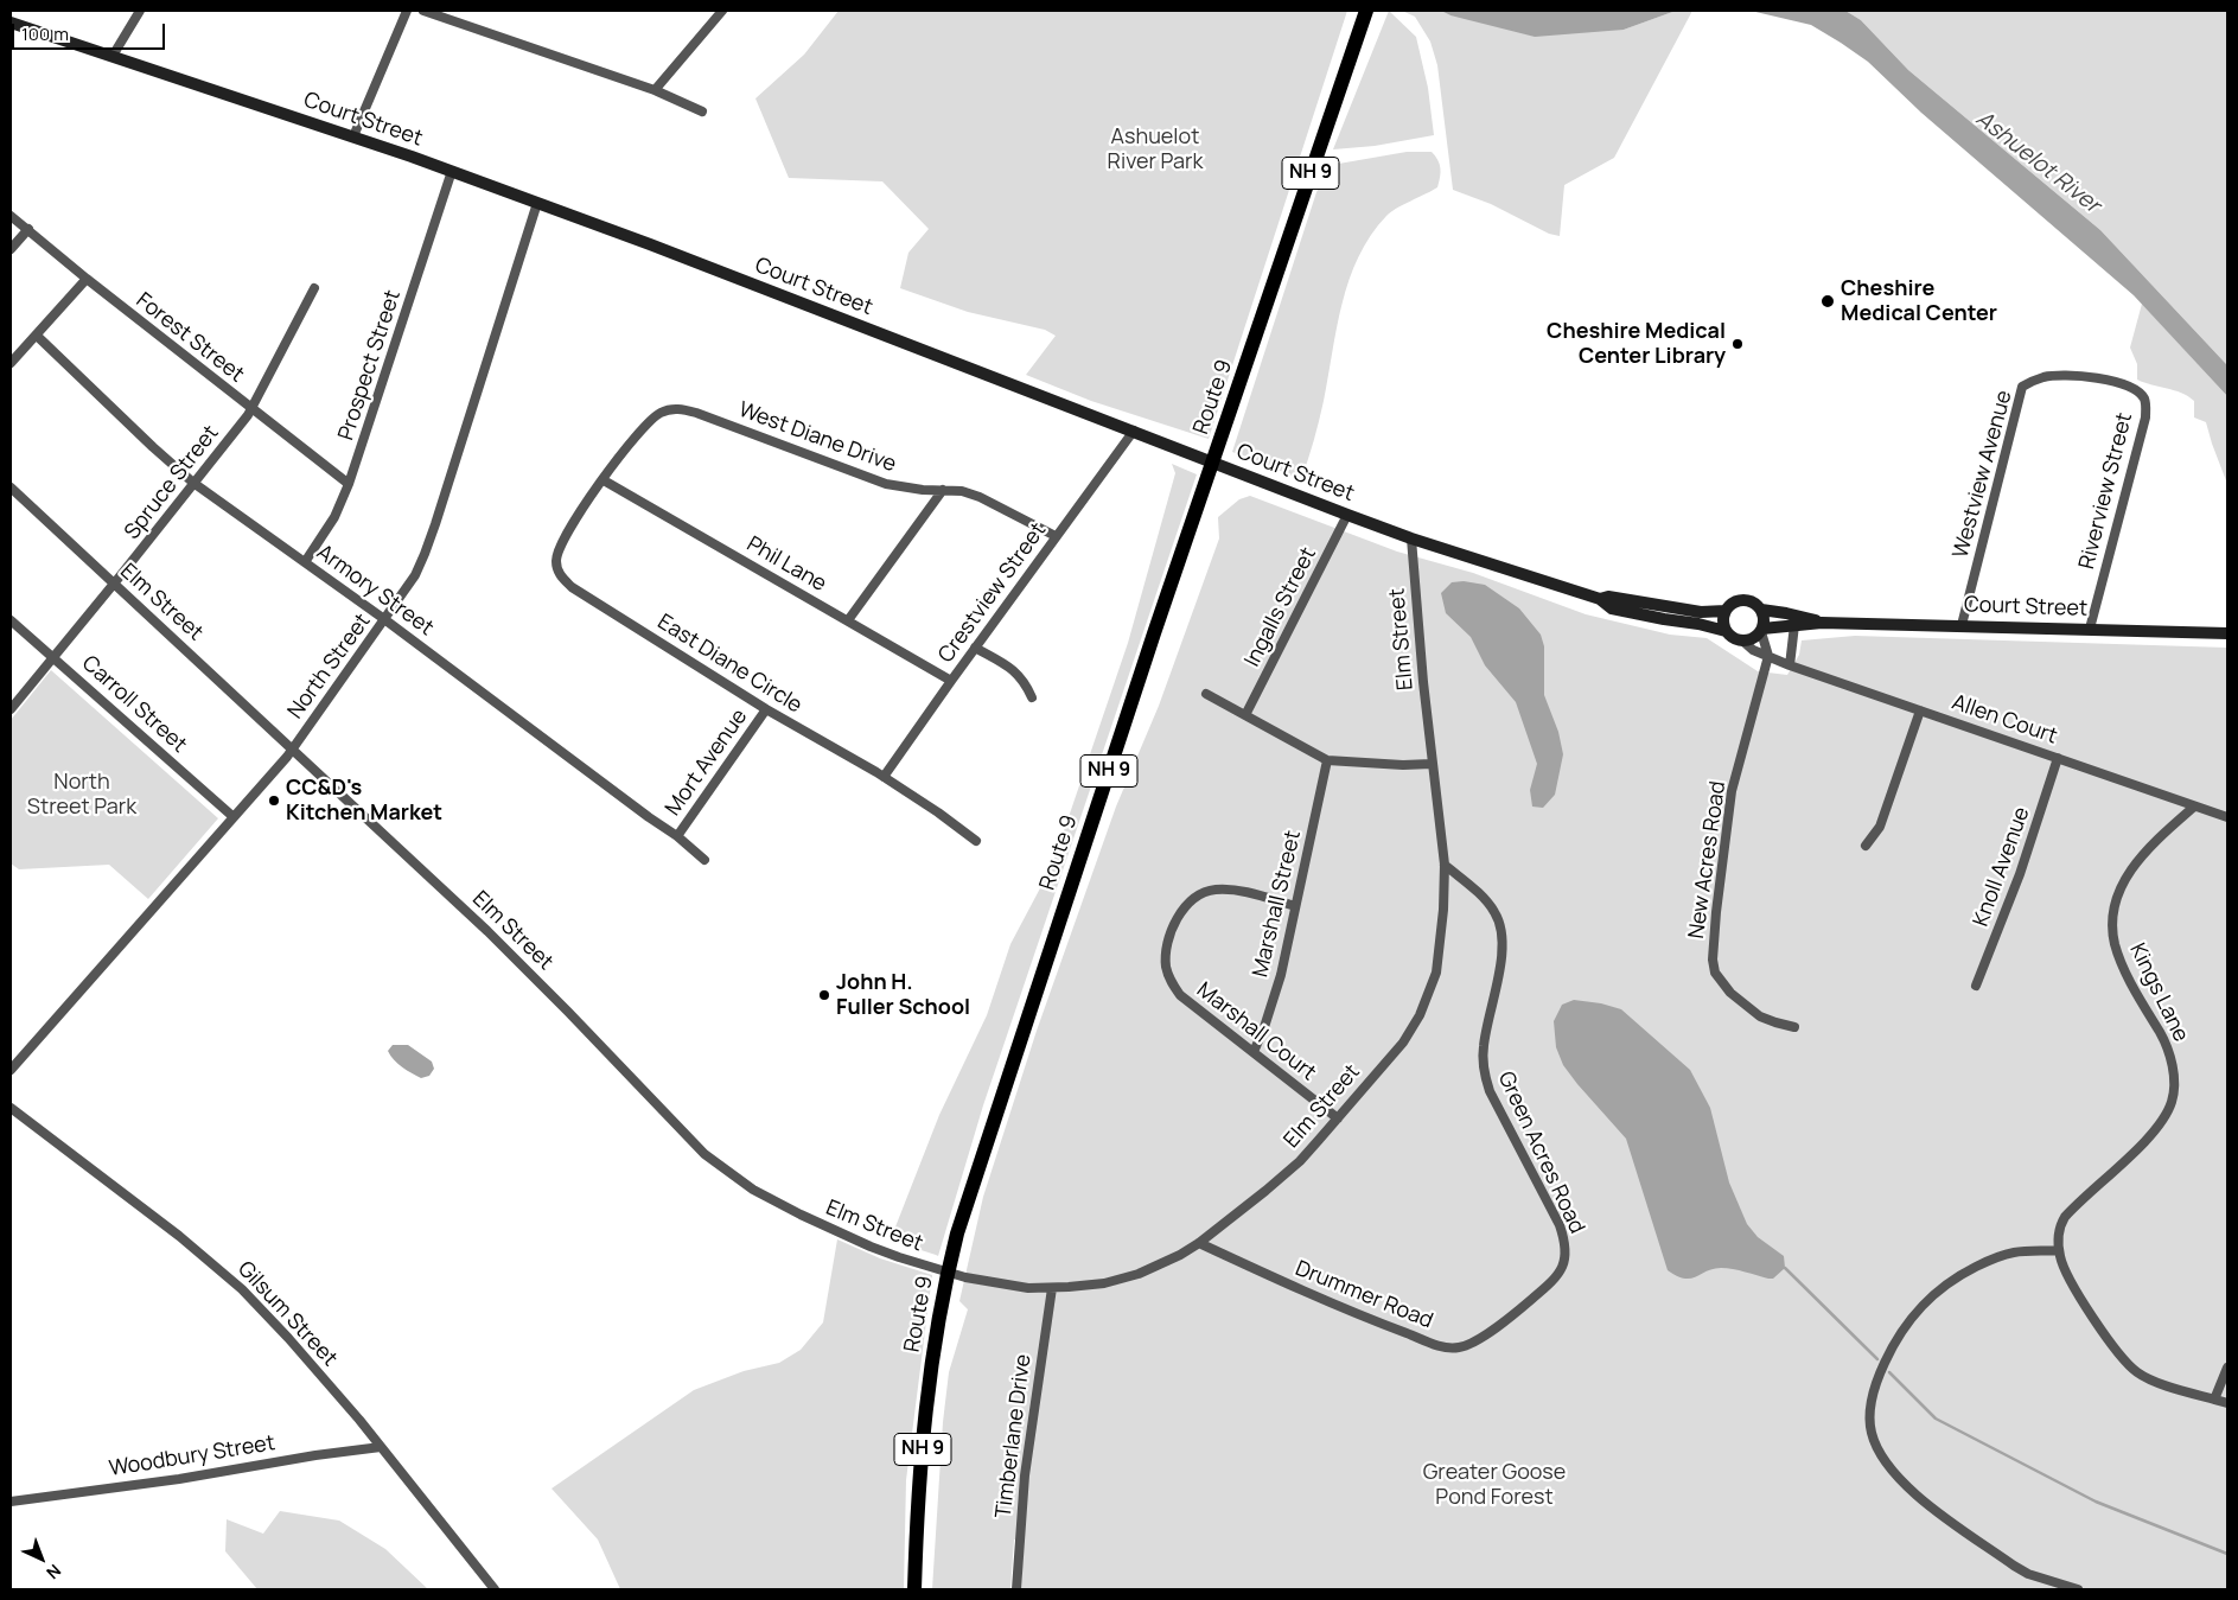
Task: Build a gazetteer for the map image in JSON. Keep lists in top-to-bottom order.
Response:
{
  "streets": {
    "highway": ["NH 9", "Route 9"],
    "main road": ["Court Street"],
    "street": [
      "Forest Street",
      "Prospect Street",
      "West Diane Drive",
      "Westview Avenue",
      "Spruce Street",
      "Riverview Street",
      "Phil Lane",
      "Armory Street",
      "Crestview Street",
      "Elm Street",
      "Ingalls Street",
      "East Diane Circle",
      "North Street",
      "Carroll Street",
      "Allen Court",
      "Mort Avenue",
      "New Acres Road",
      "Knoll Avenue",
      "Marshall Street",
      "Kings Lane",
      "Marshall Court",
      "Green Acres Road",
      "Drummer Road",
      "Gilsum Street",
      "Timberlane Drive",
      "Woodbury Street"
    ]
  },
  "crossings": [
    ["Court Street", "Prospect Street"],
    ["Court Street", "Westview Avenue"],
    ["Court Street", "Riverview Street"],
    ["Court Street", "Crestview Street"],
    ["Court Street", "Elm Street"],
    ["Court Street", "Ingalls Street"],
    ["Court Street", "North Street"],
    ["Court Street", "Allen Court"],
    ["Forest Street", "Prospect Street"],
    ["Forest Street", "Spruce Street"],
    ["Prospect Street", "Armory Street"],
    ["West Diane Drive", "Phil Lane"],
    ["West Diane Drive", "Crestview Street"],
    ["West Diane Drive", "East Diane Circle"],
    ["Westview Avenue", "Riverview Street"],
    ["Spruce Street", "Armory Street"],
    ["Spruce Street", "Elm Street"],
    ["Spruce Street", "Carroll Street"],
    ["Phil Lane", "Crestview Street"],
    ["Phil Lane", "East Diane Circle"],
    ["Armory Street", "North Street"],
    ["Armory Street", "Mort Avenue"],
    ["Crestview Street", "East Diane Circle"],
    ["Elm Street", "North Street"],
    ["Elm Street", "Marshall Court"],
    ["Elm Street", "Green Acres Road"],
    ["Elm Street", "Drummer Road"],
    ["Elm Street", "Timberlane Drive"],
    ["East Diane Circle", "Mort Avenue"],
    ["North Street", "Carroll Street"],
    ["Allen Court", "New Acres Road"],
    ["Allen Court", "Knoll Avenue"],
    ["Allen Court", "Kings Lane"],
    ["Marshall Street", "Marshall Court"],
    ["Green Acres Road", "Drummer Road"],
    ["Gilsum Street", "Woodbury Street"]
  ],
  "water": ["Ashuelot River"],
  "parks": ["Ashuelot River Park", "North Street Park", "Greater Goose Pond Forest"],
  "places": [
    "Cheshire Medical Center",
    "Cheshire Medical Center Library",
    "CC&D's Kitchen Market",
    "John H. Fuller School"
  ],
  "scale_bar": "100 m",
  "north": "bottom right"
}
